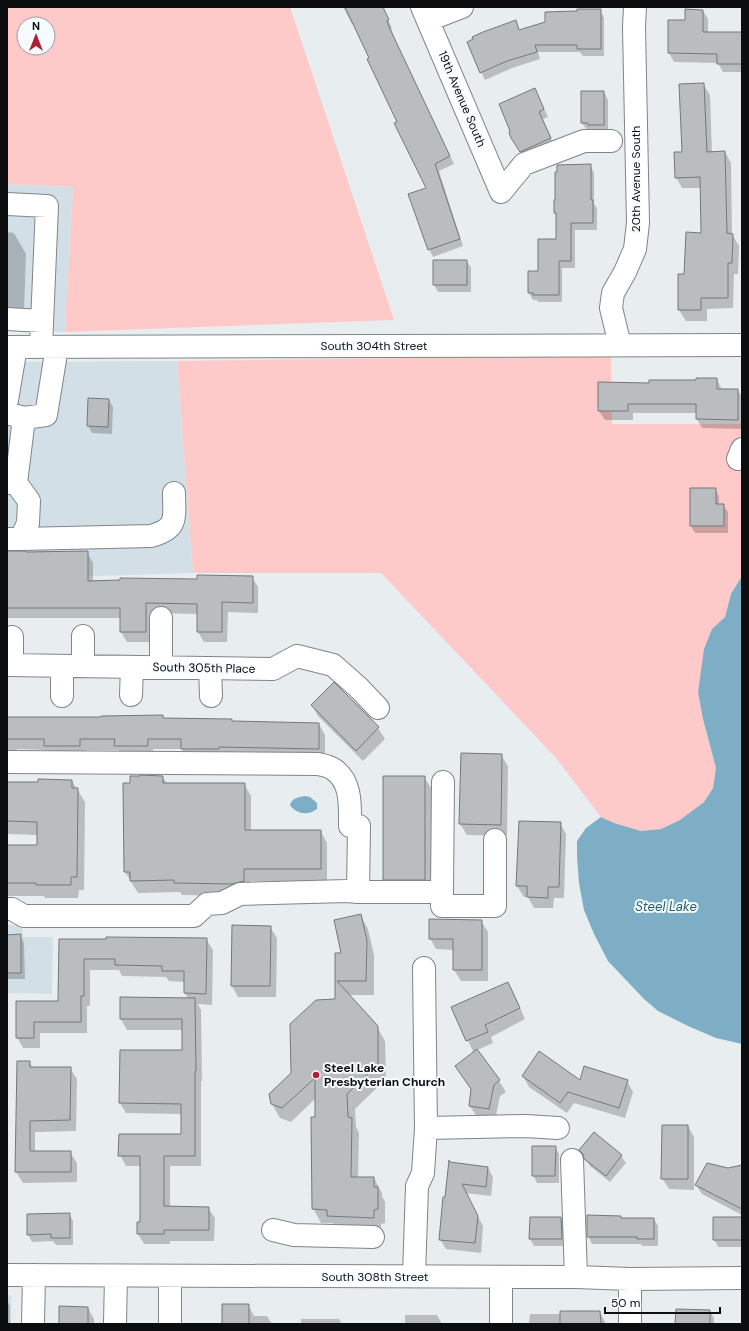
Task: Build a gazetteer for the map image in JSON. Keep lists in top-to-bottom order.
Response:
{
  "streets": {
    "street": [
      "19th Avenue South",
      "20th Avenue South",
      "South 304th Street",
      "South 305th Place",
      "South 308th Street"
    ]
  },
  "crossings": [
    ["20th Avenue South", "South 304th Street"]
  ],
  "water": ["Steel Lake"],
  "places": ["Steel Lake Presbyterian Church"],
  "scale_bar": "50 m",
  "north": "top"
}
